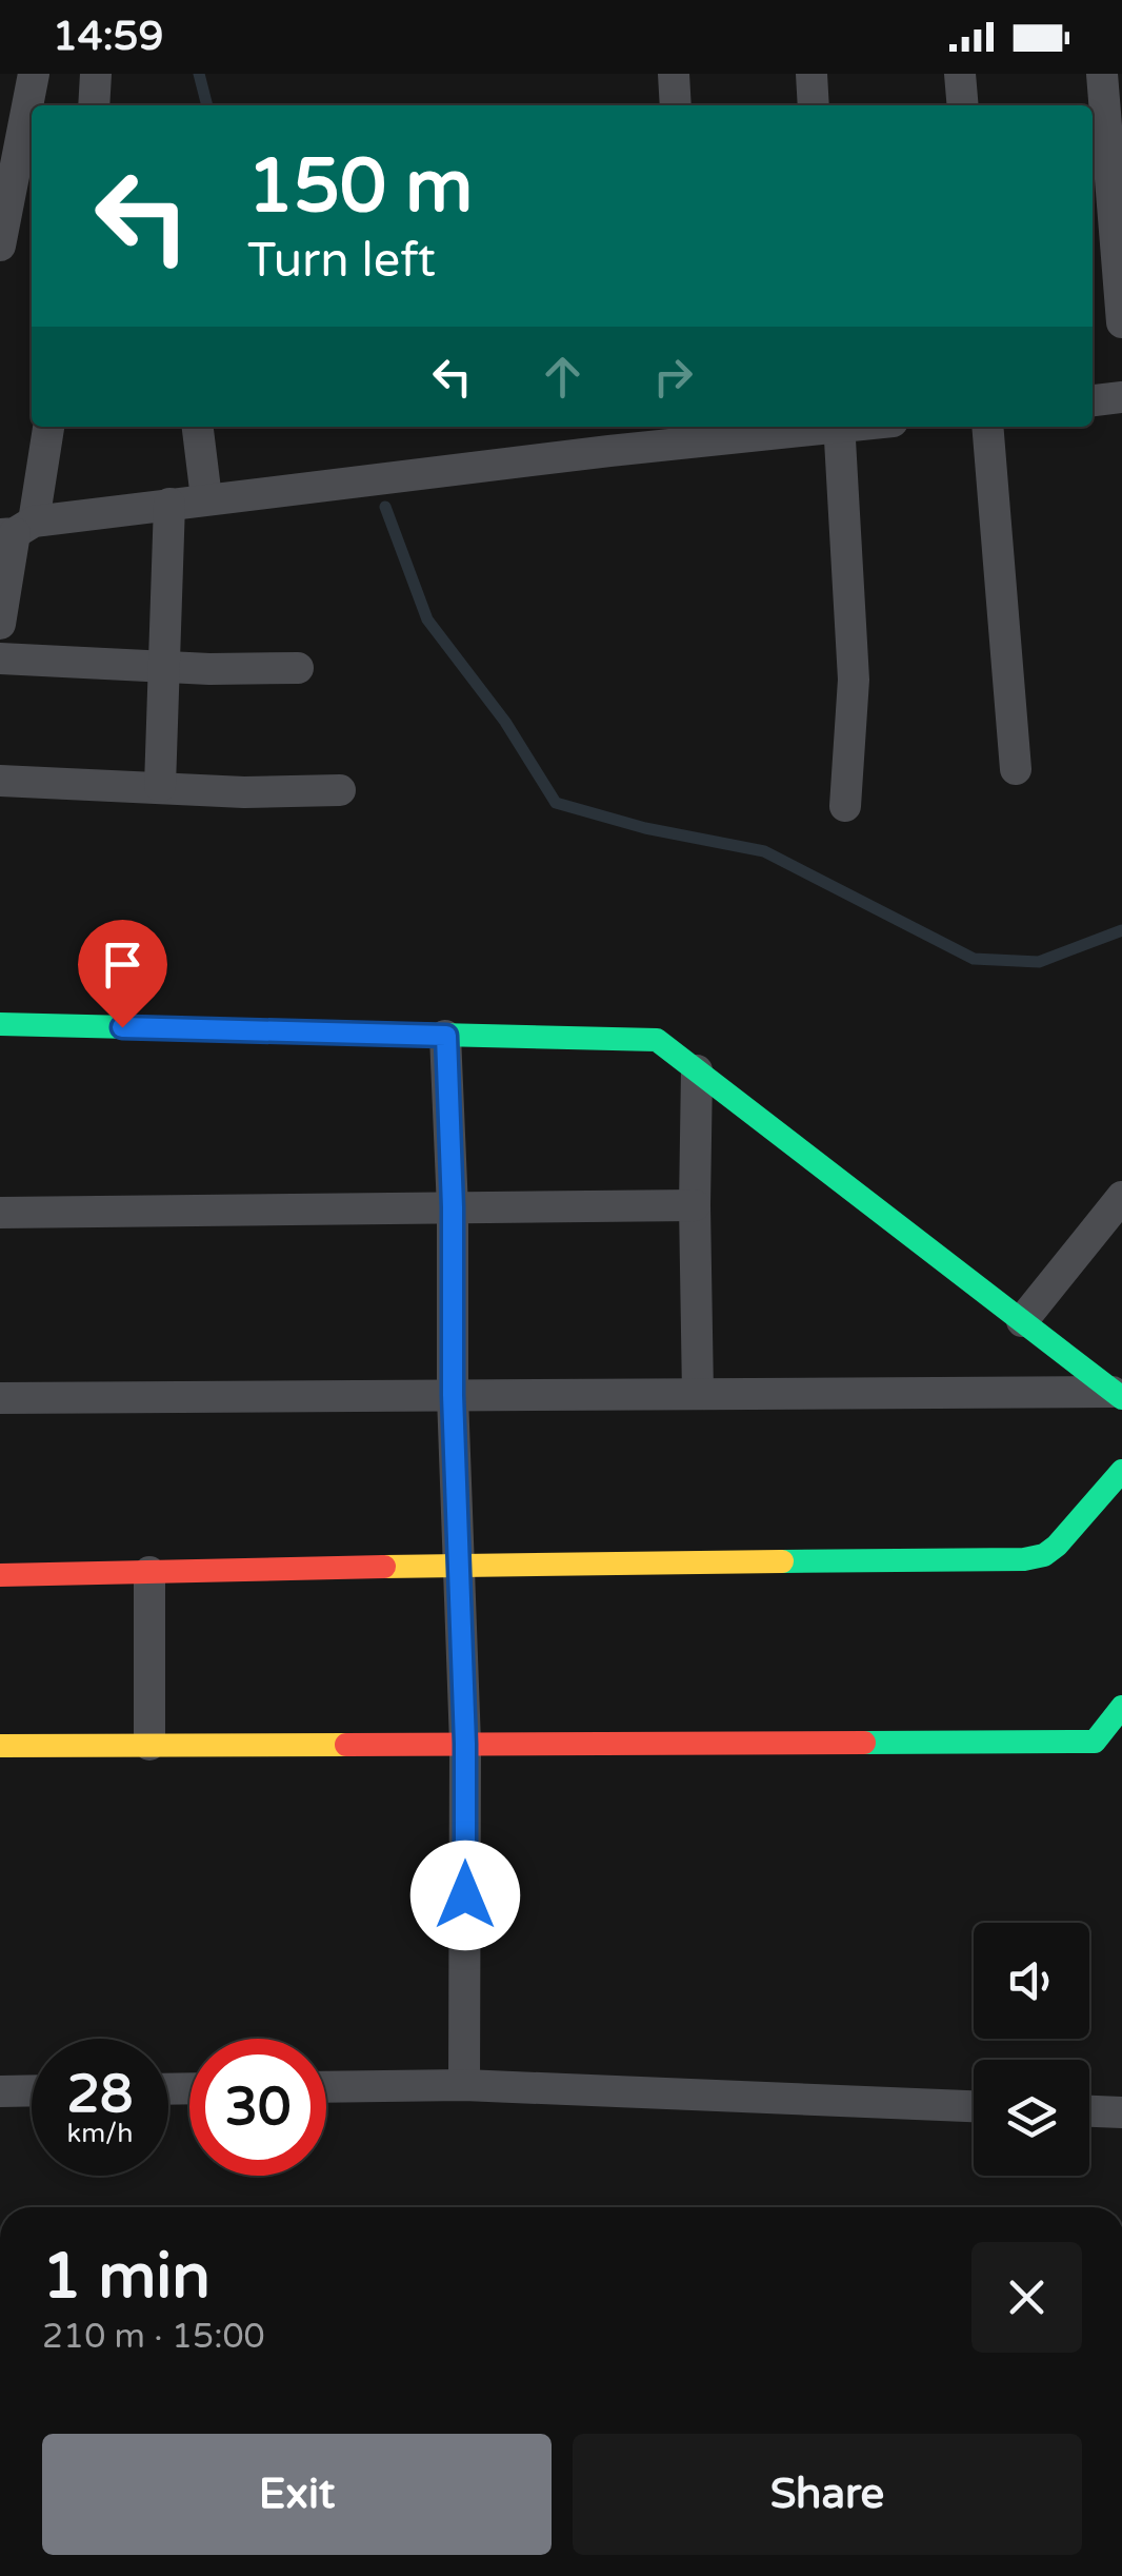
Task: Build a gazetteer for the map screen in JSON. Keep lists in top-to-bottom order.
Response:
{
  "page": {
    "status": "14:59",
    "turn": ["150 m", "Turn left"],
    "speed": "28 km/h",
    "limit": "30",
    "heading": ["1 min", "210 m · 15:00"],
    "buttons": ["Exit", "Share"]
  }
}
